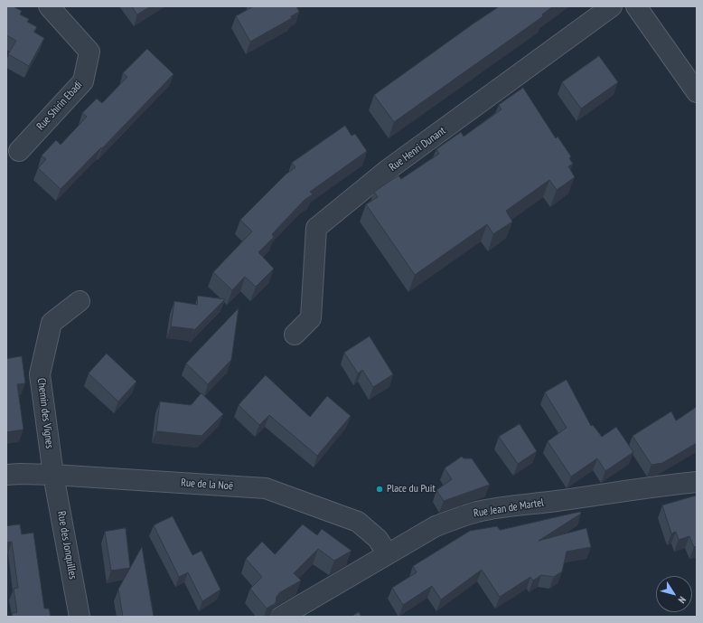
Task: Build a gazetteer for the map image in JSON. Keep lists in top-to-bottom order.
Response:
{
  "streets": {
    "street": [
      "Rue Shirin Ebadi",
      "Rue Henri Dunant",
      "Chemin des Vignes",
      "Rue de la Noë",
      "Rue Jean de Martel",
      "Rue des Jonquilles"
    ]
  },
  "crossings": [
    ["Chemin des Vignes", "Rue de la Noë"],
    ["Chemin des Vignes", "Rue des Jonquilles"],
    ["Rue de la Noë", "Rue Jean de Martel"],
    ["Rue de la Noë", "Rue des Jonquilles"]
  ],
  "places": ["Place du Puit"],
  "north": "bottom right"
}
